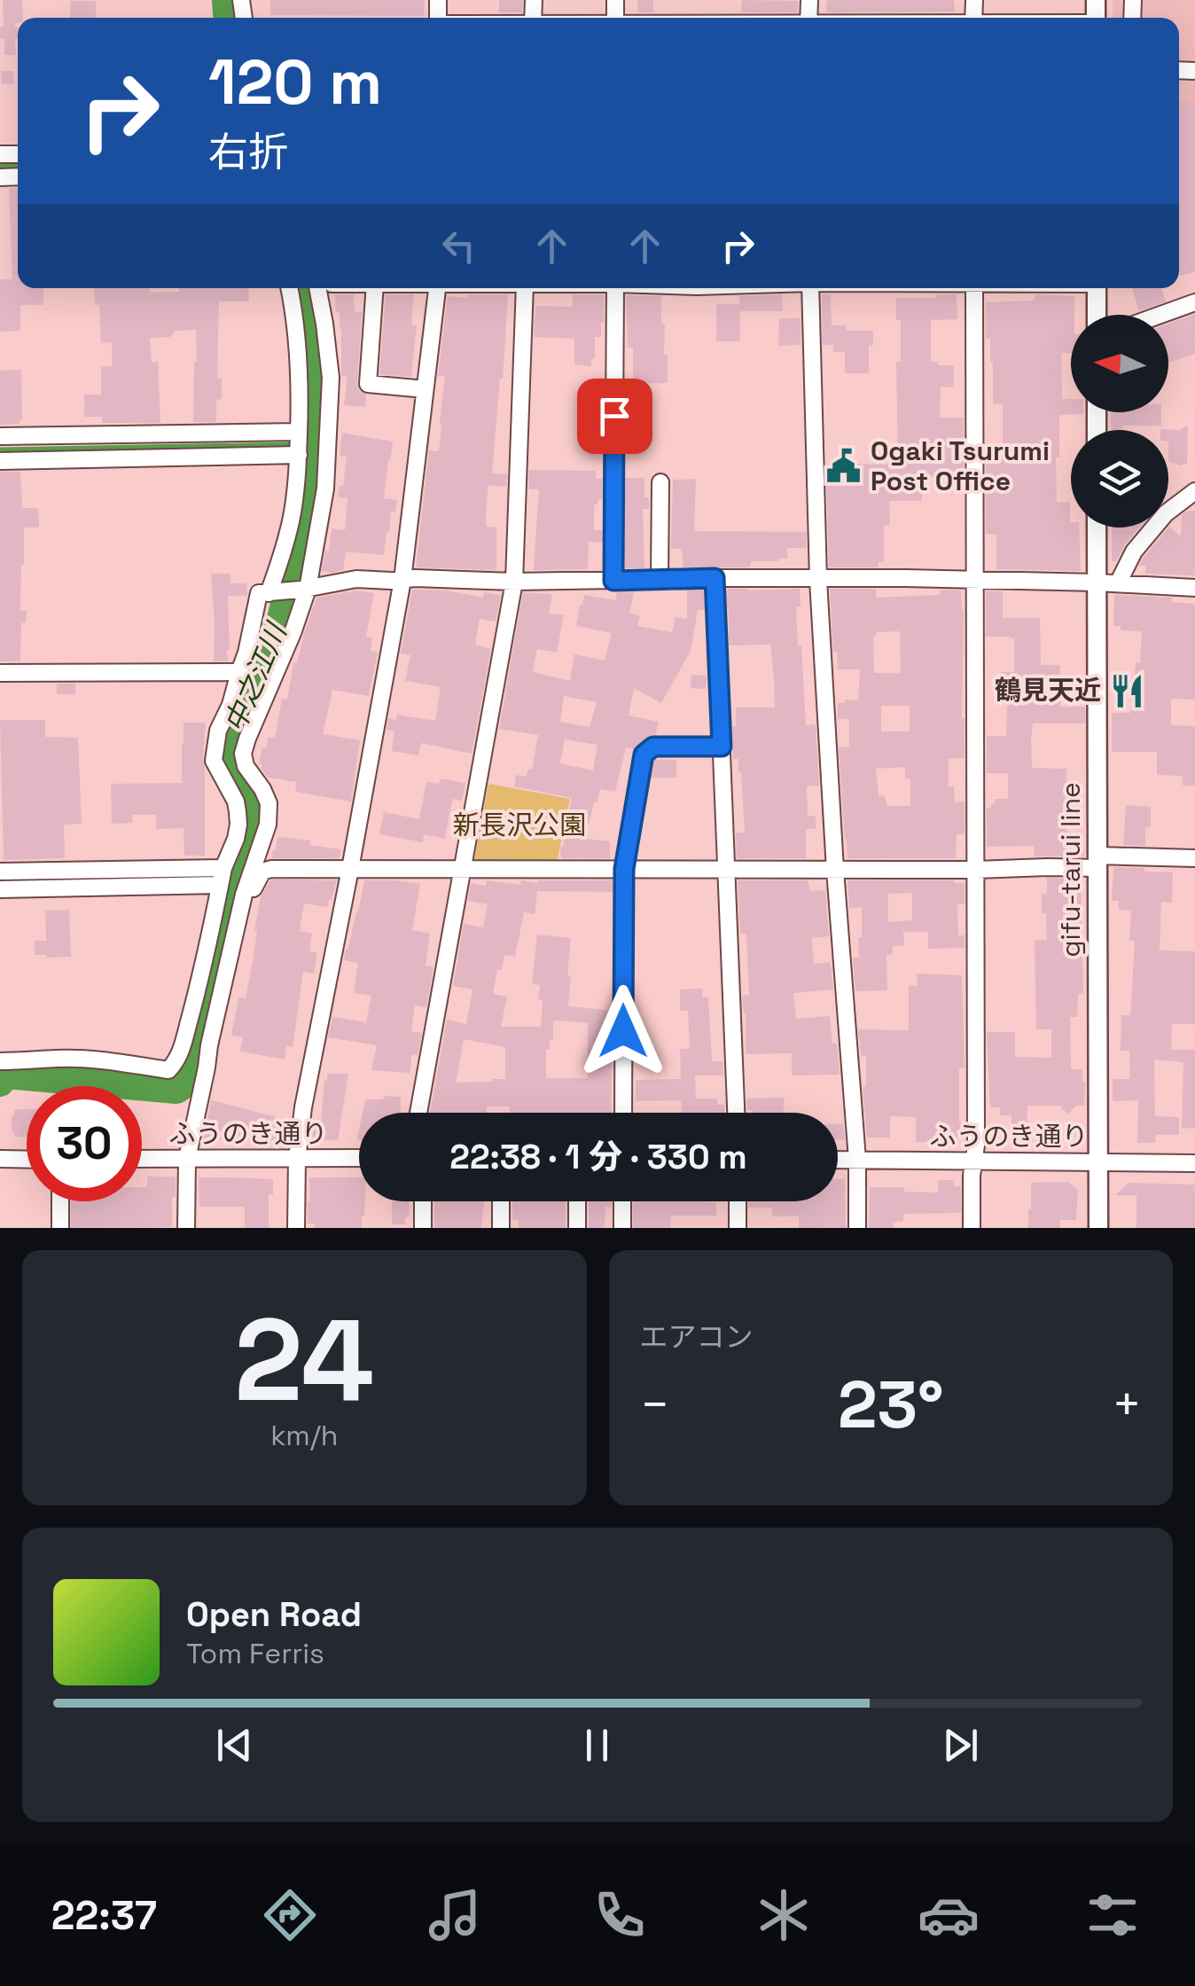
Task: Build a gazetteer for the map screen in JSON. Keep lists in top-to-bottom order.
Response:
{
  "streets": {
    "main road": ["gifu-tarui line"],
    "street": ["ふうのき通り"]
  },
  "crossings": [
    ["gifu-tarui line", "ふうのき通り"]
  ],
  "water": ["中之江川"],
  "parks": ["新長沢公園"],
  "places": {
    "public building": ["Ogaki Tsurumi Post Office"],
    "restaurant": ["鶴見天近"]
  },
  "north": "left",
  "page": {
    "turn": ["120 m", "右折"],
    "limit": "30",
    "trip": "22:38 · 1 分 · 330 m",
    "tile": [
      ["24", "km/h"],
      "エアコン"
    ],
    "heat": ["−", "23°", "+"],
    "song": ["Open Road", "Tom Ferris"],
    "tabs": "22:37"
  }
}
